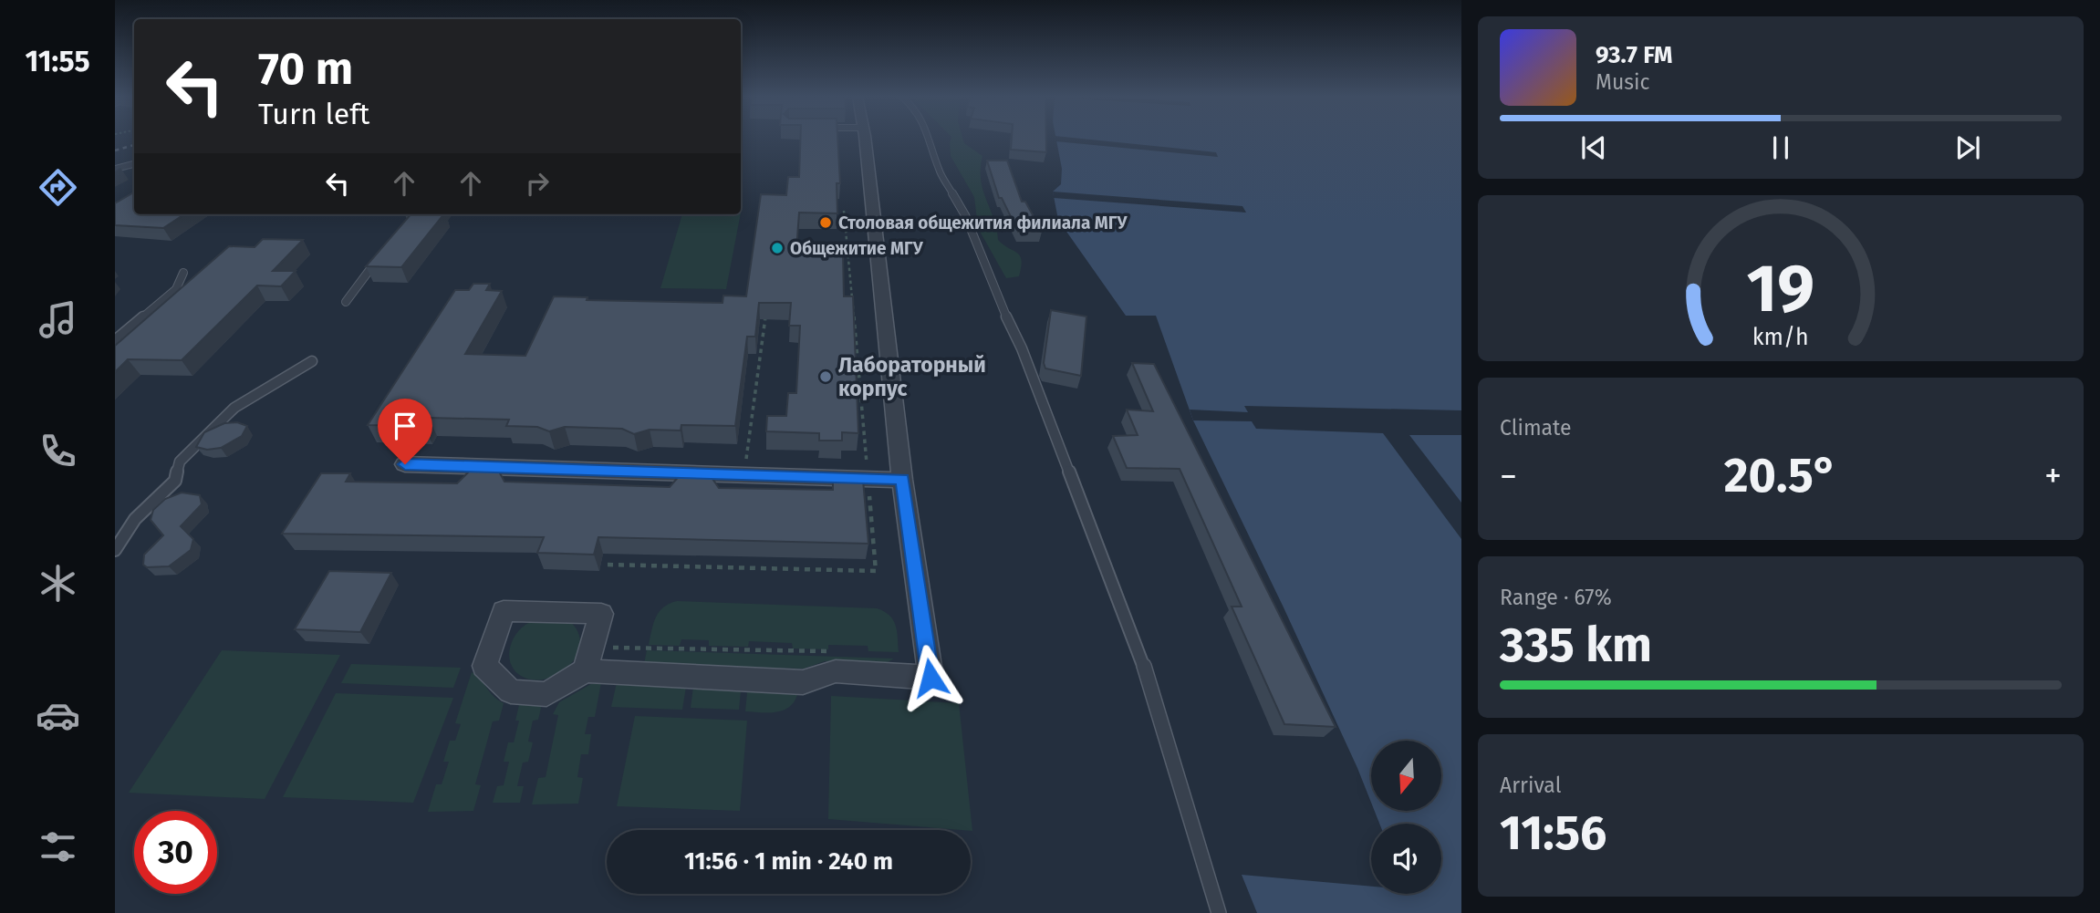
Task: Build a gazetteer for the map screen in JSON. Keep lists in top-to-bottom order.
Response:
{
  "places": ["Столовая общежития филиала МГУ", "Общежитие МГУ", "Лабораторный корпус"],
  "north": "bottom",
  "page": {
    "tabs": "11:55",
    "turn": ["70 m", "Turn left"],
    "song": ["93.7 FM", "Music"],
    "tile": [
      "Climate",
      ["Range · 67%", "335 km"],
      ["Arrival", "11:56"]
    ],
    "heat": ["−", "20.5°", "+"],
    "limit": "30",
    "trip": "11:56 · 1 min · 240 m",
    "gauge": ["19", "km/h"]
  }
}
